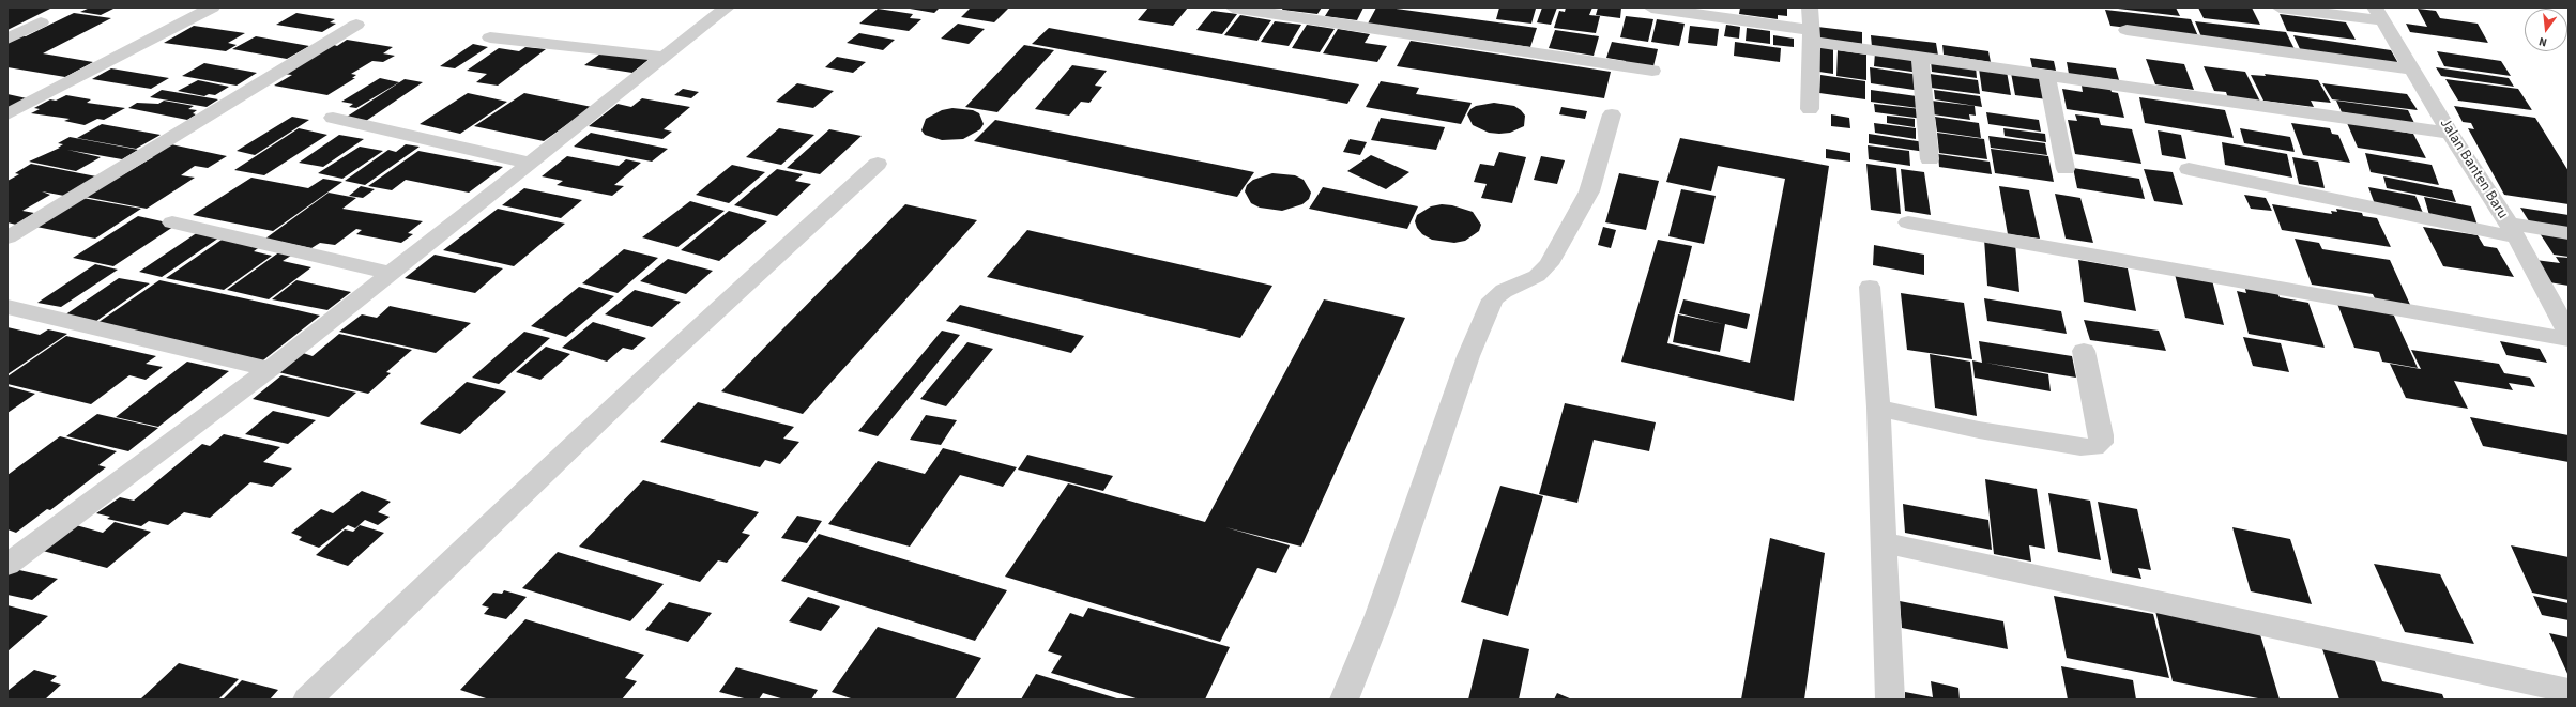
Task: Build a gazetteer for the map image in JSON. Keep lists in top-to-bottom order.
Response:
{
  "streets": {
    "street": ["Jalan Banten Baru"]
  },
  "north": "bottom"
}
